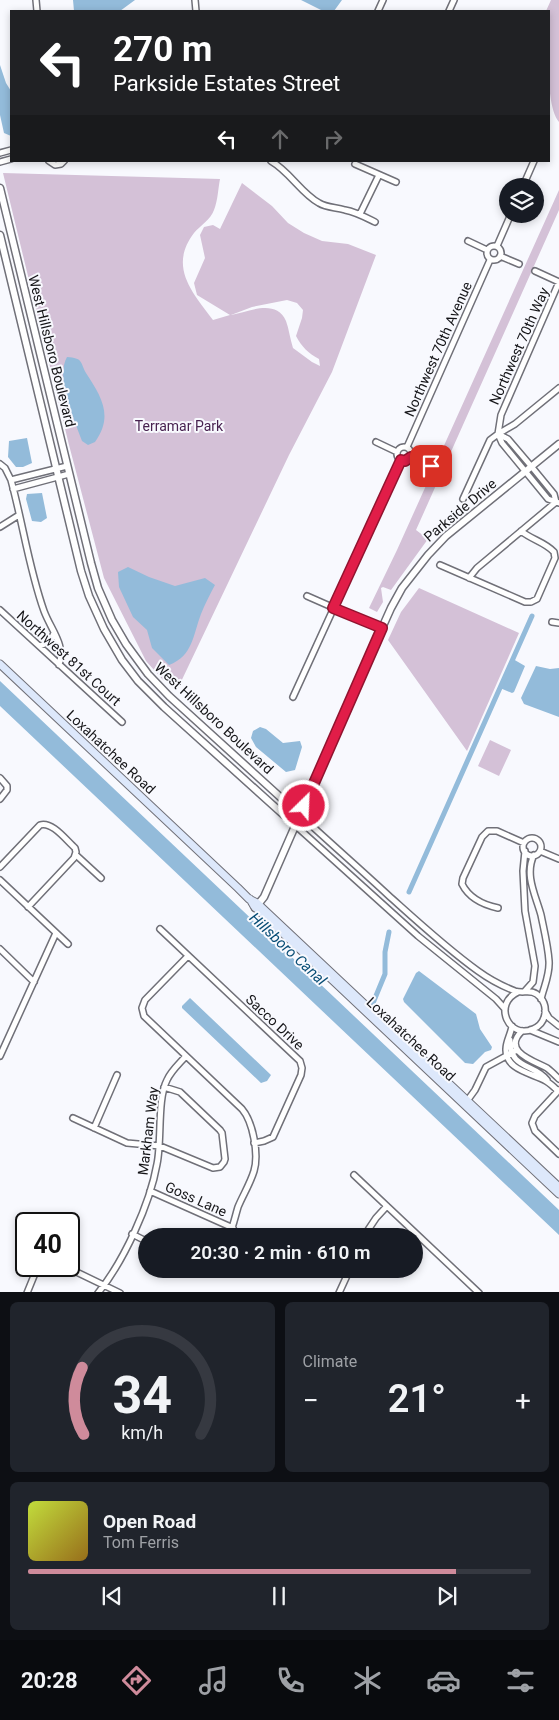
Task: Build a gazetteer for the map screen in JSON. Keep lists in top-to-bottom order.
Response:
{
  "streets": {
    "main road": ["Loxahatchee Road"],
    "street": [
      "Northwest 70th Way",
      "Northwest 70th Avenue",
      "West Hillsboro Boulevard",
      "Parkside Drive",
      "Northwest 81st Court",
      "Sacco Drive",
      "Markham Way",
      "Goss Lane"
    ]
  },
  "crossings": [
    ["West Hillsboro Boulevard", "Parkside Drive"],
    ["Parkside Drive", "Loxahatchee Road"],
    ["Markham Way", "Goss Lane"]
  ],
  "water": ["Hillsboro Canal"],
  "parks": ["Terramar Park"],
  "page": {
    "turn": ["270 m", "Parkside Estates Street"],
    "limit": "40",
    "trip": "20:30 · 2 min · 610 m",
    "tile": "Climate",
    "heat": ["−", "21°", "+"],
    "song": ["Open Road", "Tom Ferris"],
    "tabs": "20:28",
    "gauge": ["34", "km/h"]
  }
}
